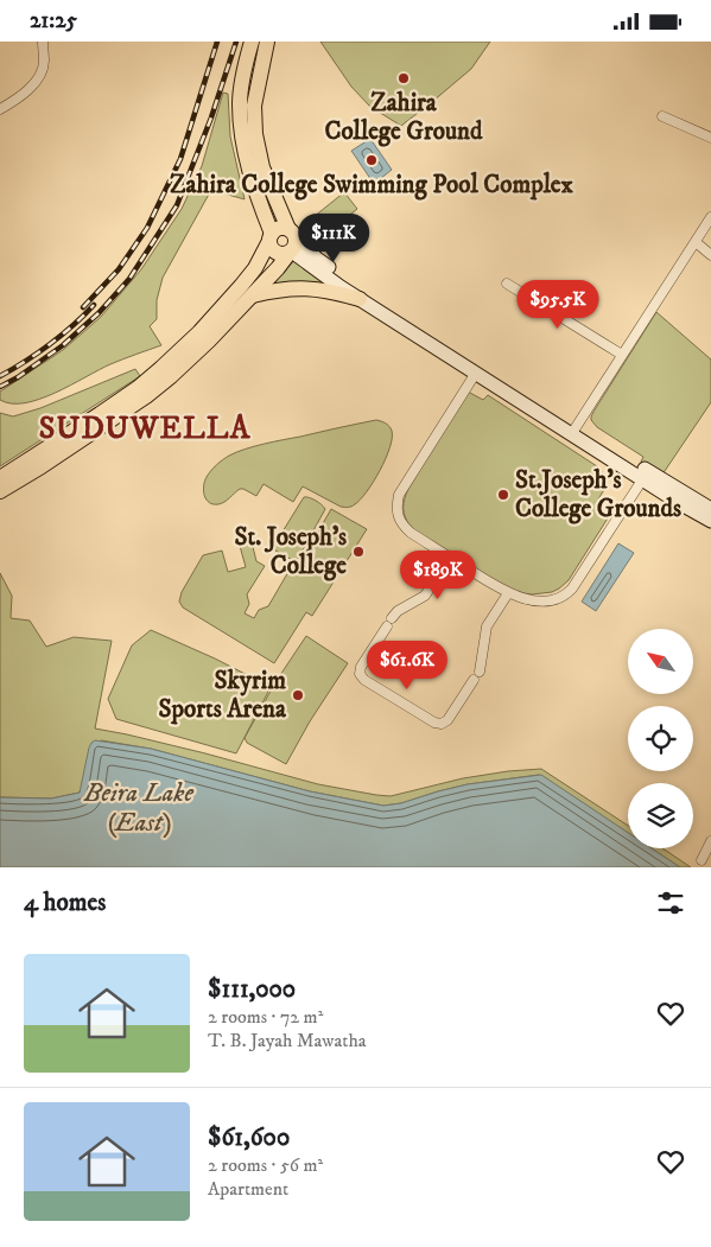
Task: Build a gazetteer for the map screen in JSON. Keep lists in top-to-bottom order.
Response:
{
  "districts": ["SUDUWELLA"],
  "water": ["Beira Lake (East)"],
  "places": [
    "Zahira College Ground",
    "Zahira College Swimming Pool Complex",
    "St.Joseph's College Grounds",
    "St. Joseph's College",
    "Skyrim Sports Arena"
  ],
  "north": "top left",
  "page": {
    "status": "21:25",
    "price": [
      "$111K",
      "$95.5K",
      "$189K",
      "$61.6K"
    ],
    "heading": "4 homes",
    "list": [
      {
        "name": "$111,000",
        "note": "2 rooms · 72 m² · T. B. Jayah Mawatha"
      },
      {
        "name": "$61,600",
        "note": "2 rooms · 56 m² · Apartment"
      }
    ]
  }
}
